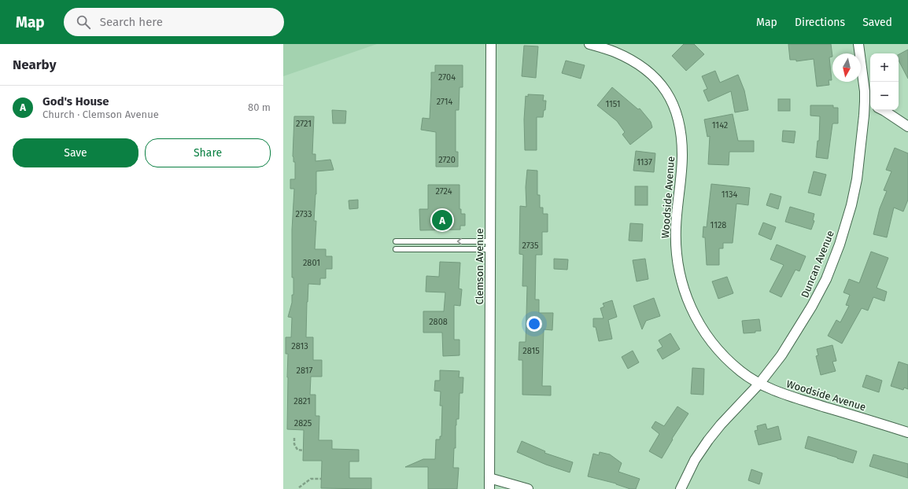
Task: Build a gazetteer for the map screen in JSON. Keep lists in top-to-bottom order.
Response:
{
  "streets": {
    "street": ["Woodside Avenue", "Duncan Avenue", "Clemson Avenue"]
  },
  "crossings": [
    ["Woodside Avenue", "Duncan Avenue"]
  ],
  "house_numbers": [
    "2704",
    "2714",
    "1151",
    "2721",
    "1142",
    "2720",
    "1137",
    "2724",
    "1134",
    "2733",
    "1128",
    "2735",
    "2801",
    "2808",
    "2813",
    "2815",
    "2817",
    "2821",
    "2825"
  ],
  "north": "bottom",
  "page": {
    "header": "Map",
    "search": "Search here",
    "nav": ["Map", "Directions", "Saved"],
    "heading": "Nearby",
    "map_buttons": ["+", "−"],
    "list": [
      {
        "mark": "A",
        "name": "God's House",
        "note": "Church · Clemson Avenue",
        "value": "80 m"
      }
    ],
    "buttons": ["Save", "Share"],
    "pins": "A"
  }
}
